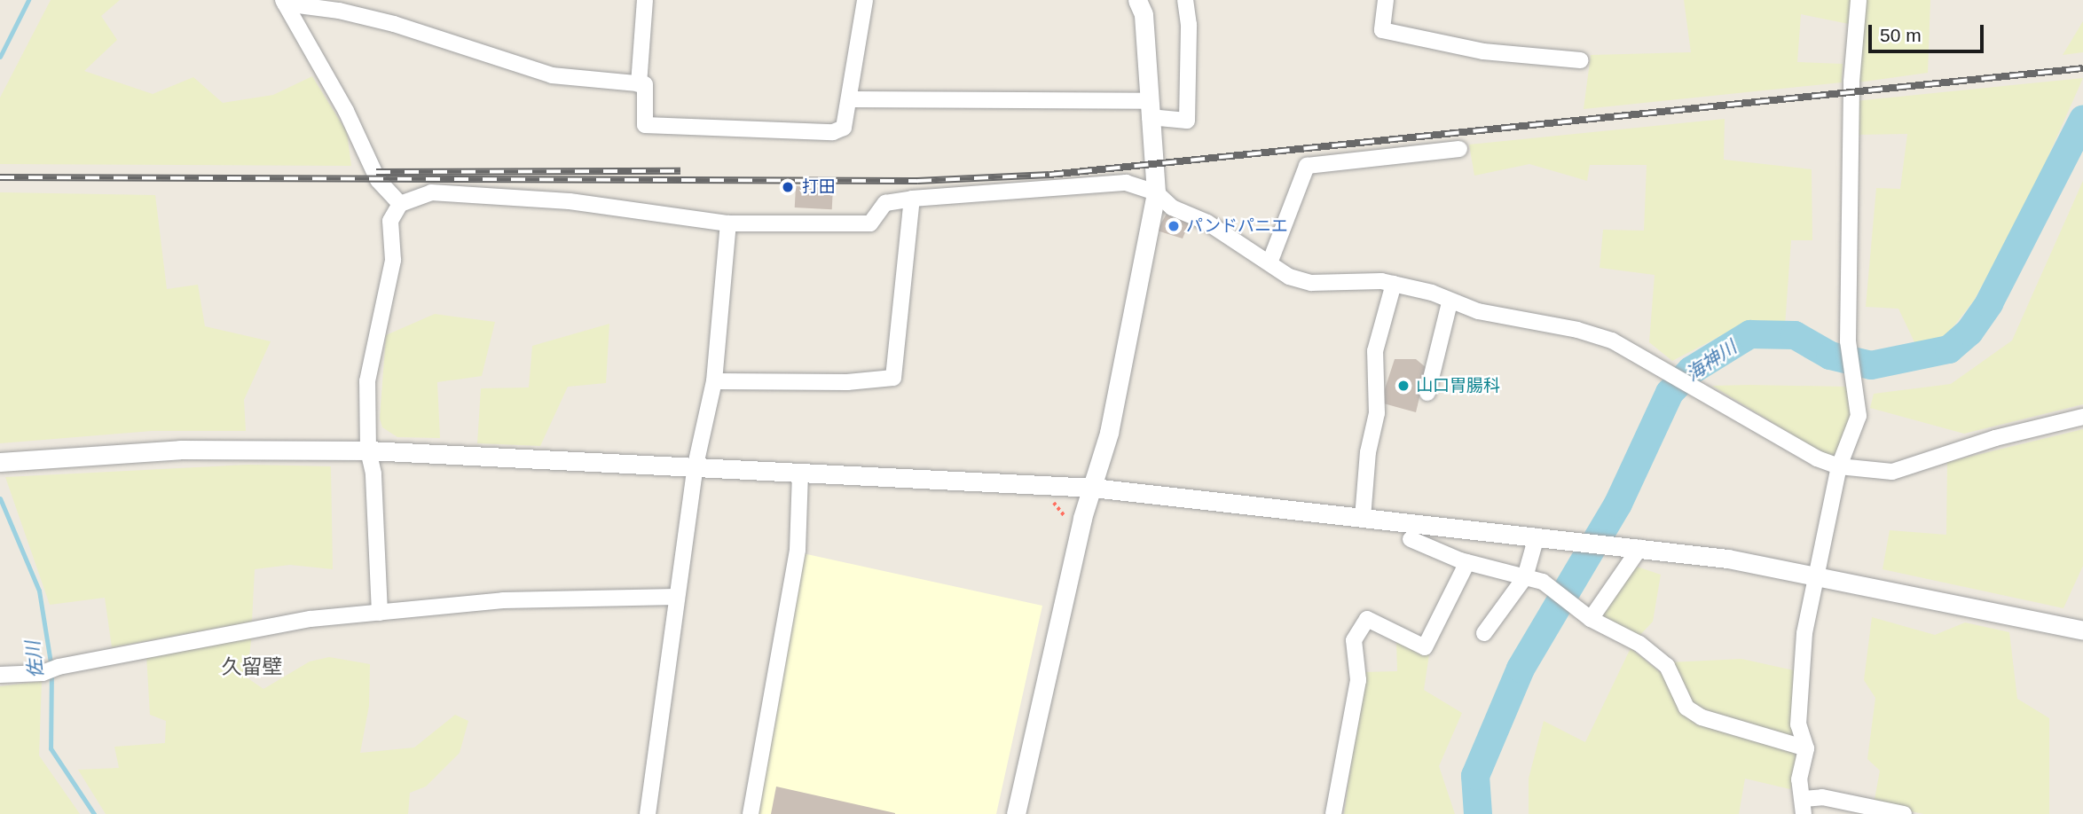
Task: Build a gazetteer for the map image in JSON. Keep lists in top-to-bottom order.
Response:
{
  "districts": ["久留壁"],
  "water": ["海神川", "佐川"],
  "places": ["打田", "パンドパニエ", "山口胃腸科"],
  "scale_bar": "50 m"
}
